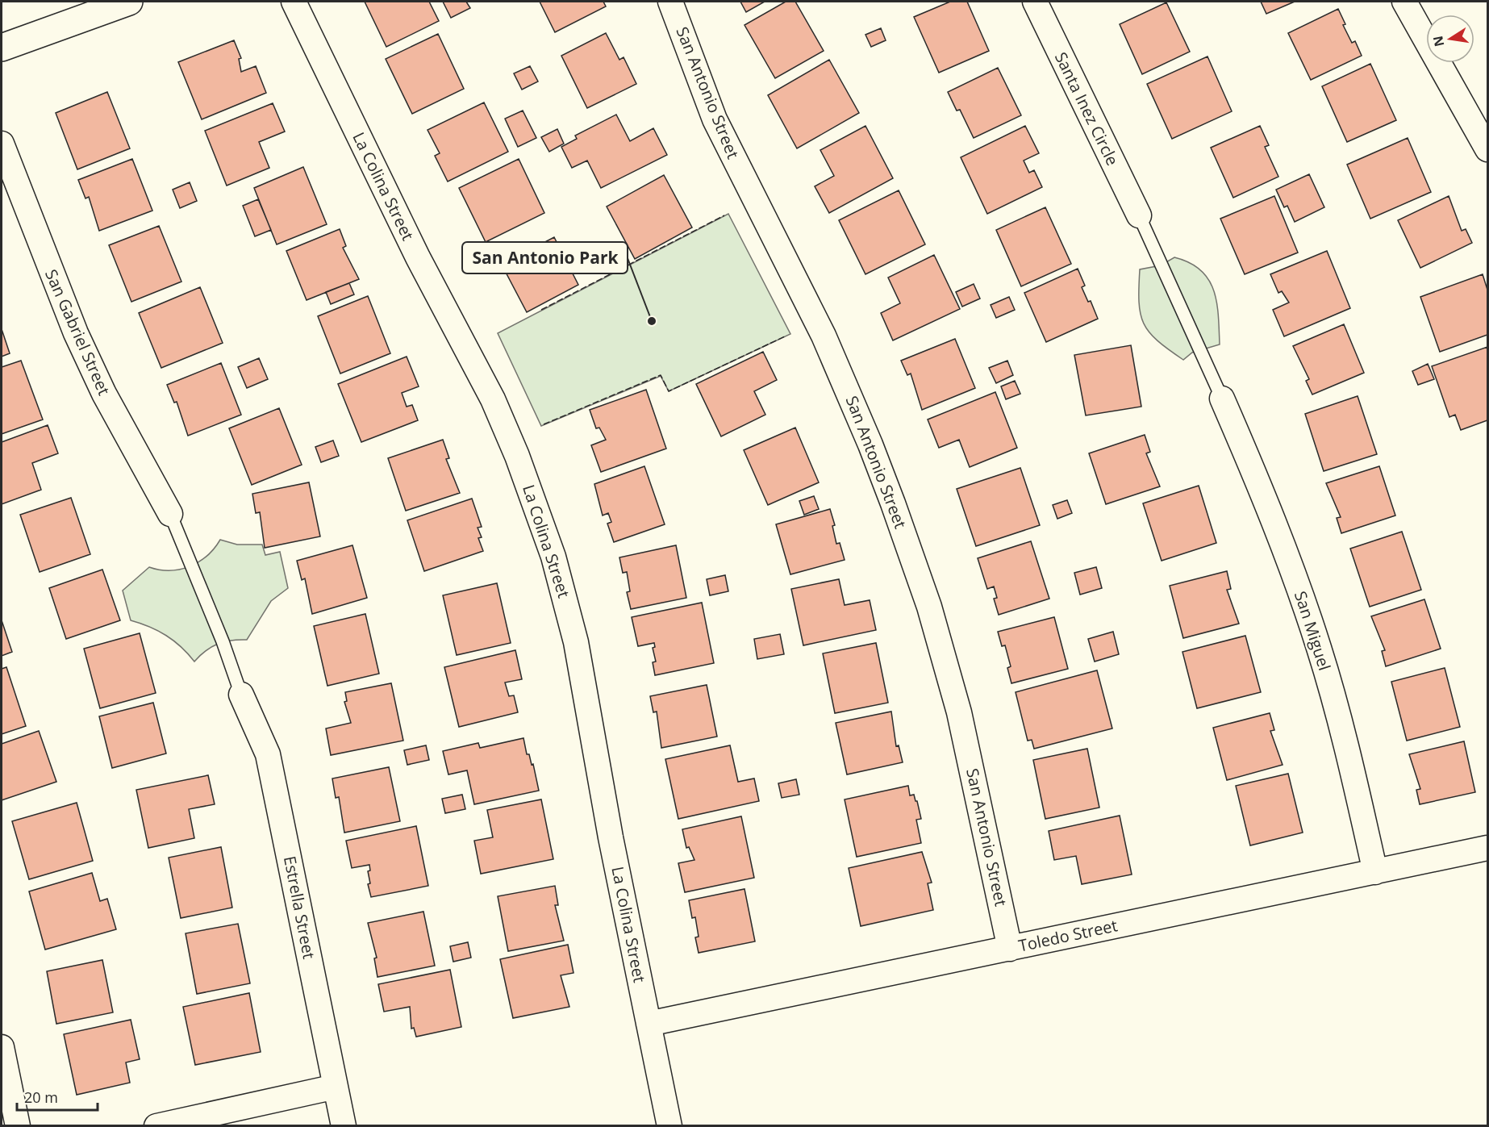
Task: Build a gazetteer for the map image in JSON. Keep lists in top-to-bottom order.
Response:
{
  "streets": {
    "street": [
      "San Antonio Street",
      "Santa Inez Circle",
      "La Colina Street",
      "San Gabriel Street",
      "San Miguel",
      "Estrella Street",
      "Toledo Street"
    ]
  },
  "crossings": [
    ["San Antonio Street", "Toledo Street"],
    ["La Colina Street", "Toledo Street"],
    ["San Miguel", "Toledo Street"]
  ],
  "places": ["San Antonio Park"],
  "scale_bar": "20 m",
  "north": "left"
}
